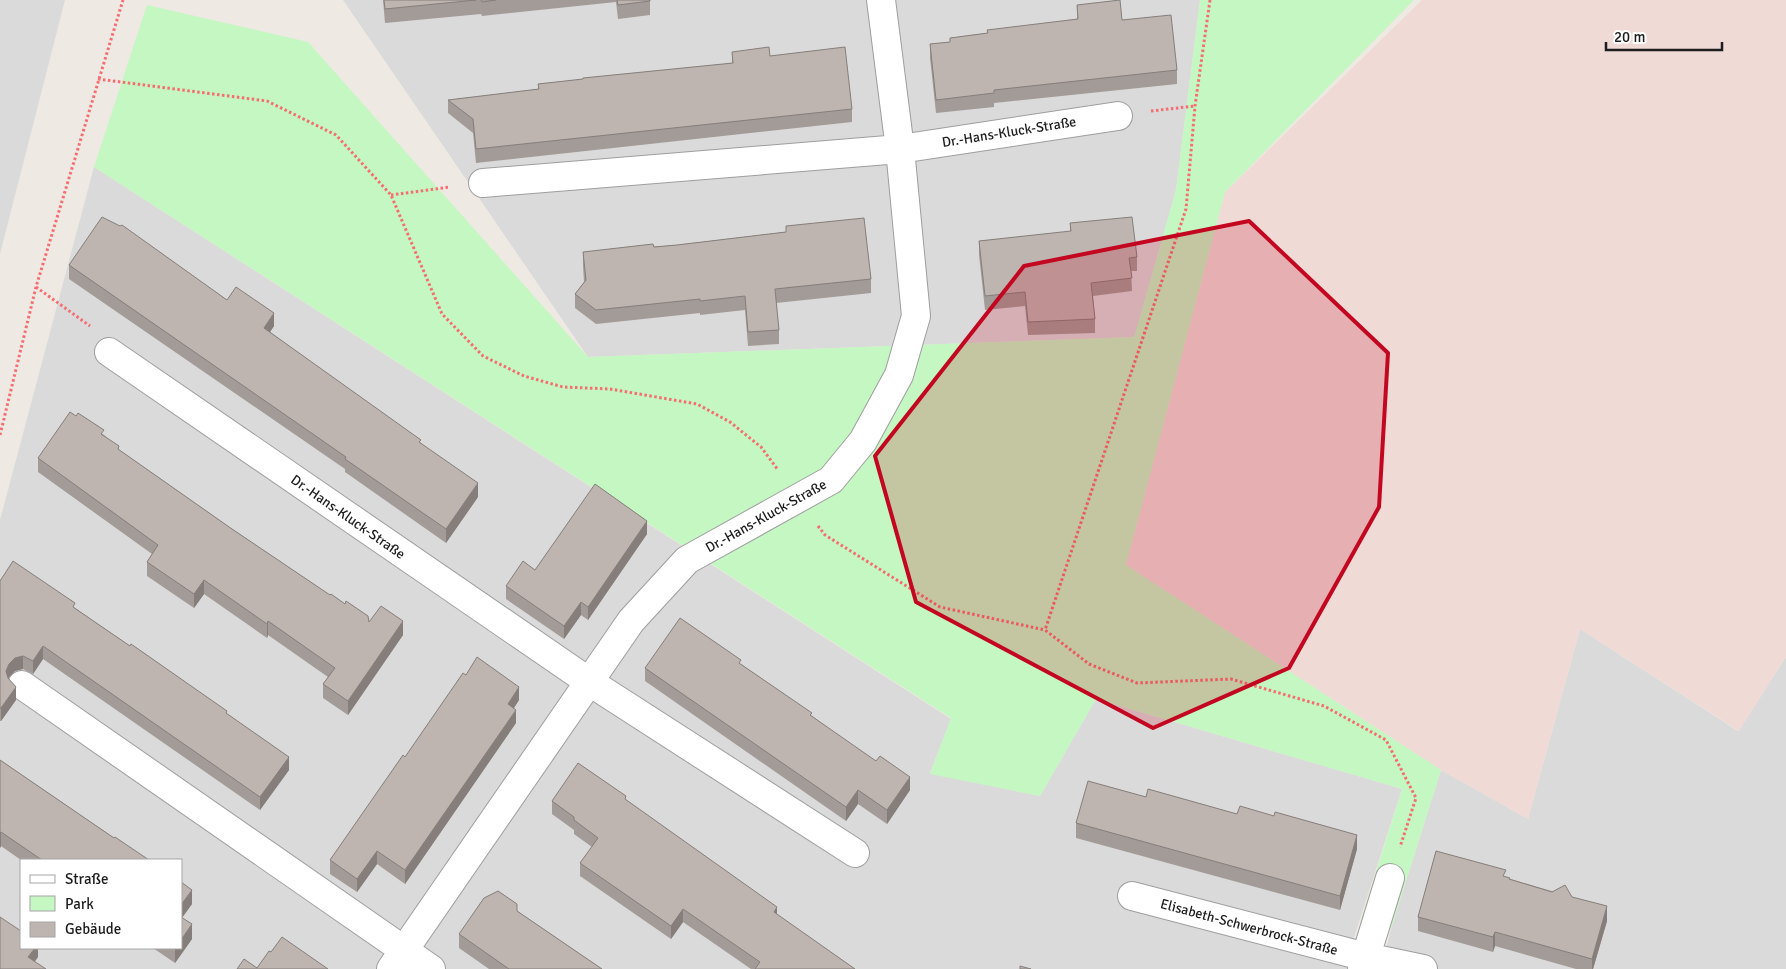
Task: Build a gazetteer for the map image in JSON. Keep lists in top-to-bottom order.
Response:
{
  "streets": {
    "street": ["Dr.-Hans-Kluck-Straße", "Elisabeth-Schwerbrock-Straße"]
  },
  "legend": ["Straße", "Park", "Gebäude"],
  "scale_bar": "20 m"
}
